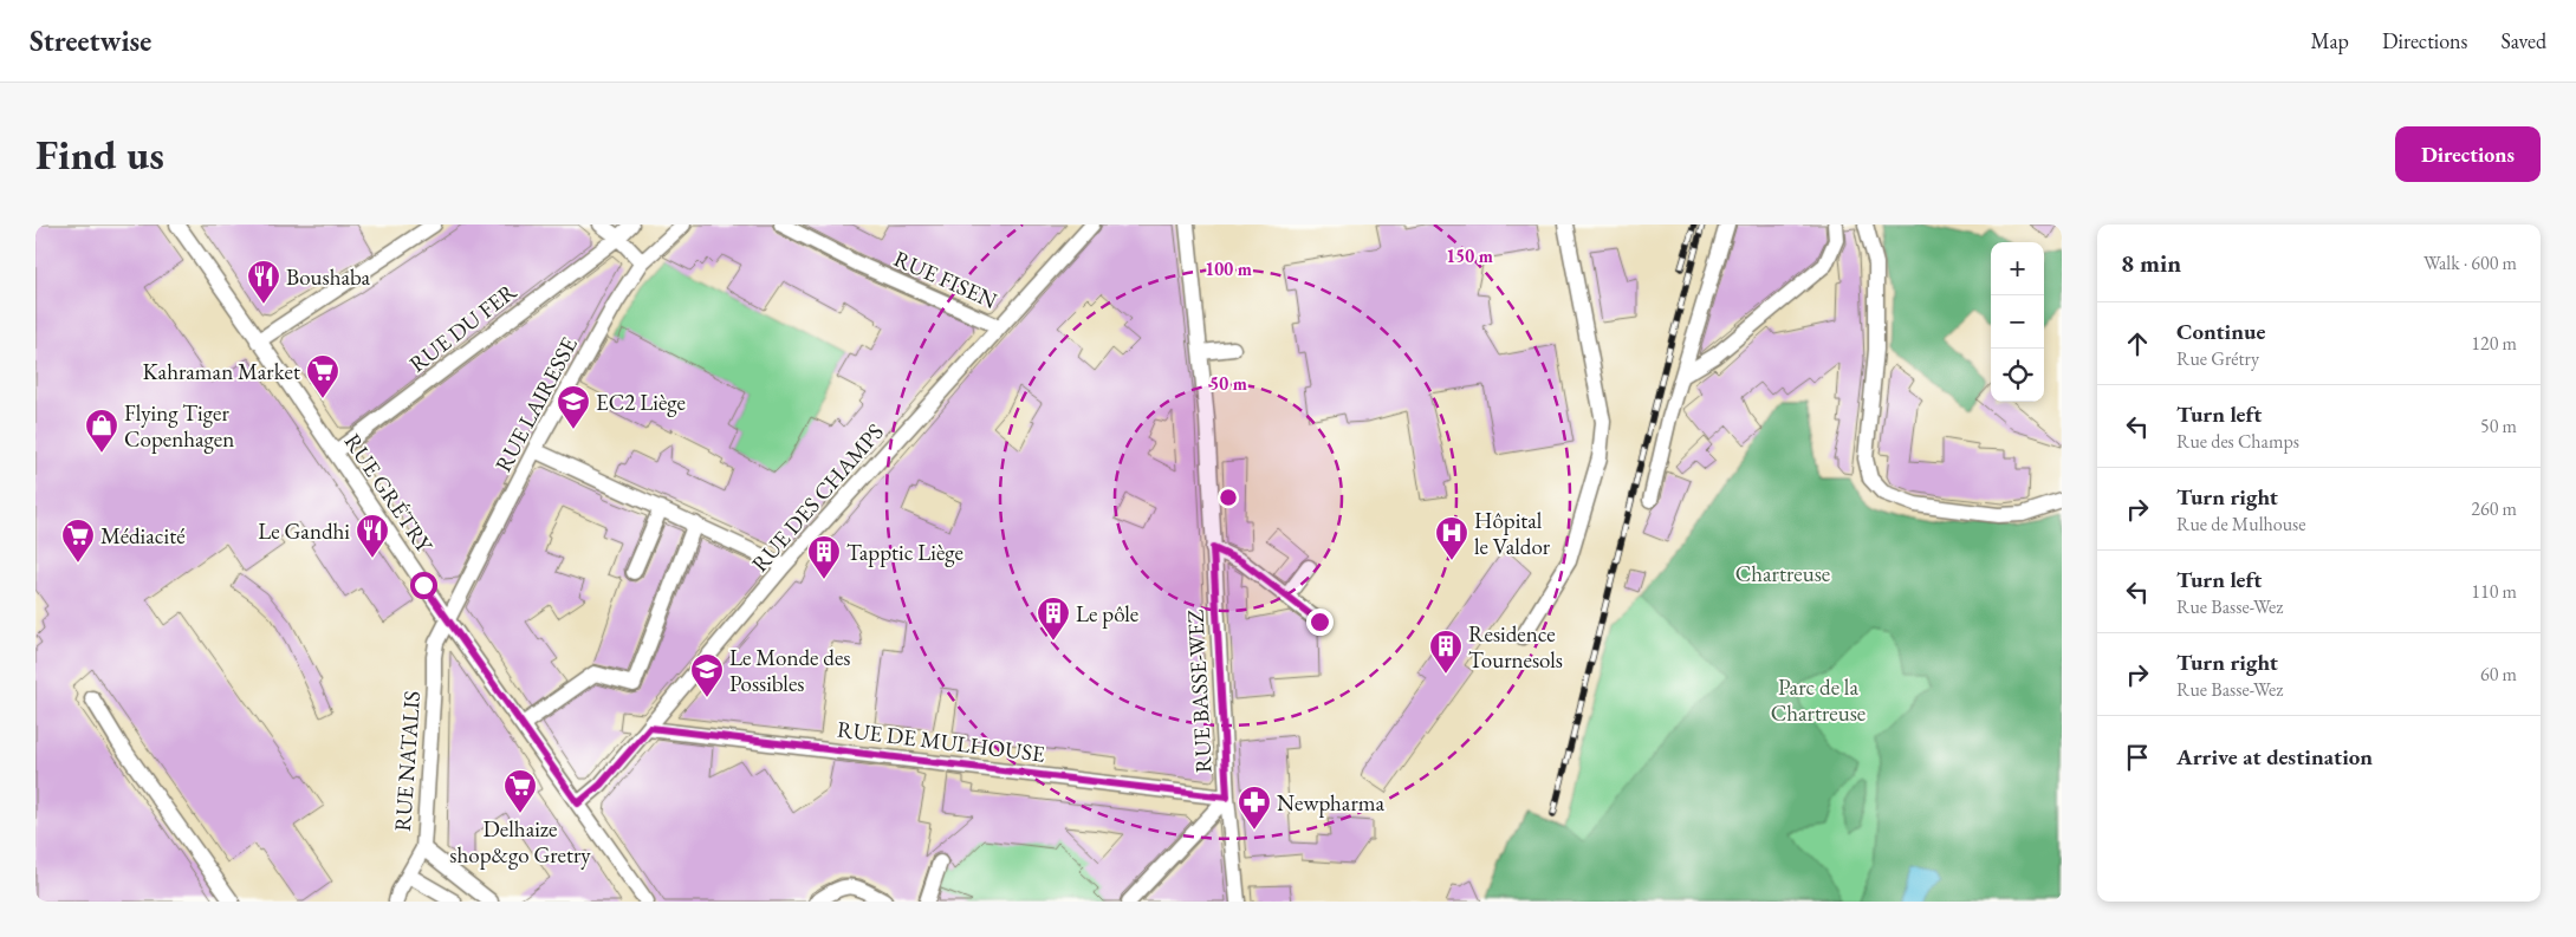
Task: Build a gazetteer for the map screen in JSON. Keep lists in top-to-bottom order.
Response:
{
  "streets": {
    "street": [
      "RUE FISEN",
      "RUE DU FER",
      "RUE LAIRESSE",
      "RUE GRÉTRY",
      "RUE DES CHAMPS",
      "RUE BASSE-WEZ",
      "RUE DE MULHOUSE",
      "RUE NATALIS"
    ]
  },
  "crossings": [
    ["RUE FISEN", "RUE DES CHAMPS"],
    ["RUE DU FER", "RUE GRÉTRY"],
    ["RUE LAIRESSE", "RUE GRÉTRY"],
    ["RUE LAIRESSE", "RUE NATALIS"],
    ["RUE GRÉTRY", "RUE DES CHAMPS"],
    ["RUE GRÉTRY", "RUE NATALIS"],
    ["RUE DES CHAMPS", "RUE DE MULHOUSE"],
    ["RUE BASSE-WEZ", "RUE DE MULHOUSE"]
  ],
  "parks": ["Chartreuse", "Parc de la Chartreuse"],
  "places": {
    "restaurant": ["Boushaba", "Le Gandhi"],
    "supermarket": ["Kahraman Market", "Médiacité", "Delhaize shop&go Gretry"],
    "school or university": ["EC2 Liège", "Le Monde des Possibles"],
    "shop": ["Flying Tiger Copenhagen"],
    "hospital": ["Hôpital le Valdor"],
    "building": ["Tapptic Liège", "Le pôle", "Residence Tournesols"],
    "pharmacy": ["Newpharma"]
  },
  "page": {
    "header": "Streetwise",
    "nav": ["Map", "Directions", "Saved"],
    "buttons": "Directions",
    "title": "Find us",
    "heading": ["8 min", "Walk · 600 m"],
    "map_buttons": ["+", "−"],
    "list": [
      ["Continue", "Rue Grétry", "120 m"],
      ["Turn left", "Rue des Champs", "50 m"],
      ["Turn right", "Rue de Mulhouse", "260 m"],
      ["Turn left", "Rue Basse-Wez", "110 m"],
      ["Turn right", "Rue Basse-Wez", "60 m"],
      "Arrive at destination"
    ]
  },
  "rings": ["150 m", "100 m", "50 m"]
}
